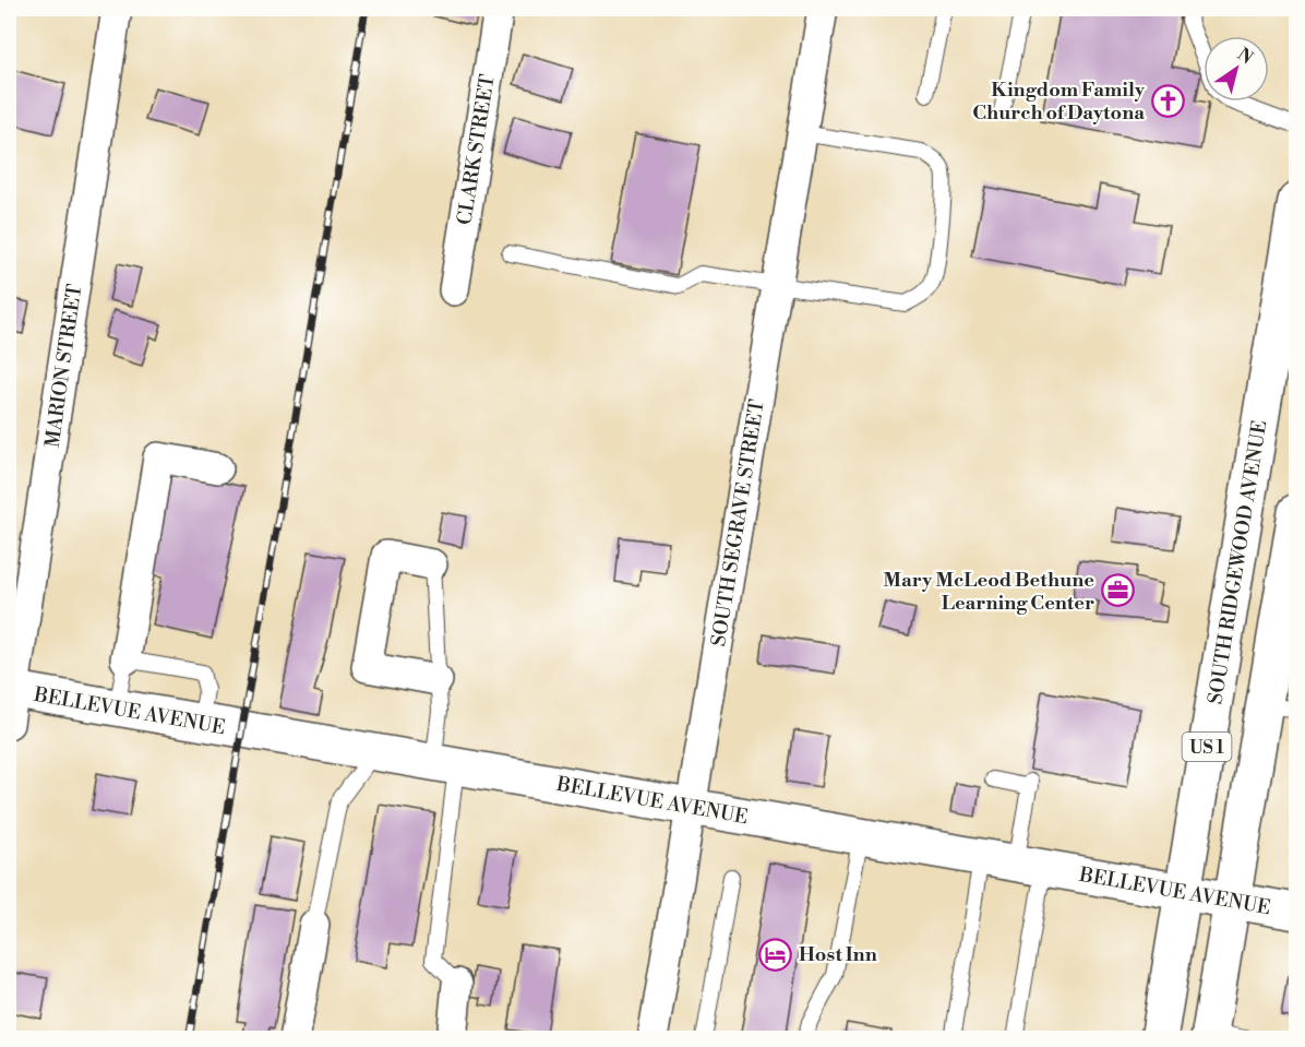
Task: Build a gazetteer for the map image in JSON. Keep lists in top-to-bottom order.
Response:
{
  "streets": {
    "main road": ["SOUTH RIDGEWOOD AVENUE", "BELLEVUE AVENUE", "US 1"],
    "street": ["CLARK STREET", "MARION STREET", "SOUTH SEGRAVE STREET"]
  },
  "crossings": [
    ["MARION STREET", "BELLEVUE AVENUE"],
    ["SOUTH SEGRAVE STREET", "BELLEVUE AVENUE"],
    ["SOUTH RIDGEWOOD AVENUE", "BELLEVUE AVENUE"],
    ["BELLEVUE AVENUE", "US 1"]
  ],
  "places": {
    "church": ["Kingdom Family Church of Daytona"],
    "office": ["Mary McLeod Bethune Learning Center"],
    "hotel": ["Host Inn"]
  },
  "north": "top right"
}
